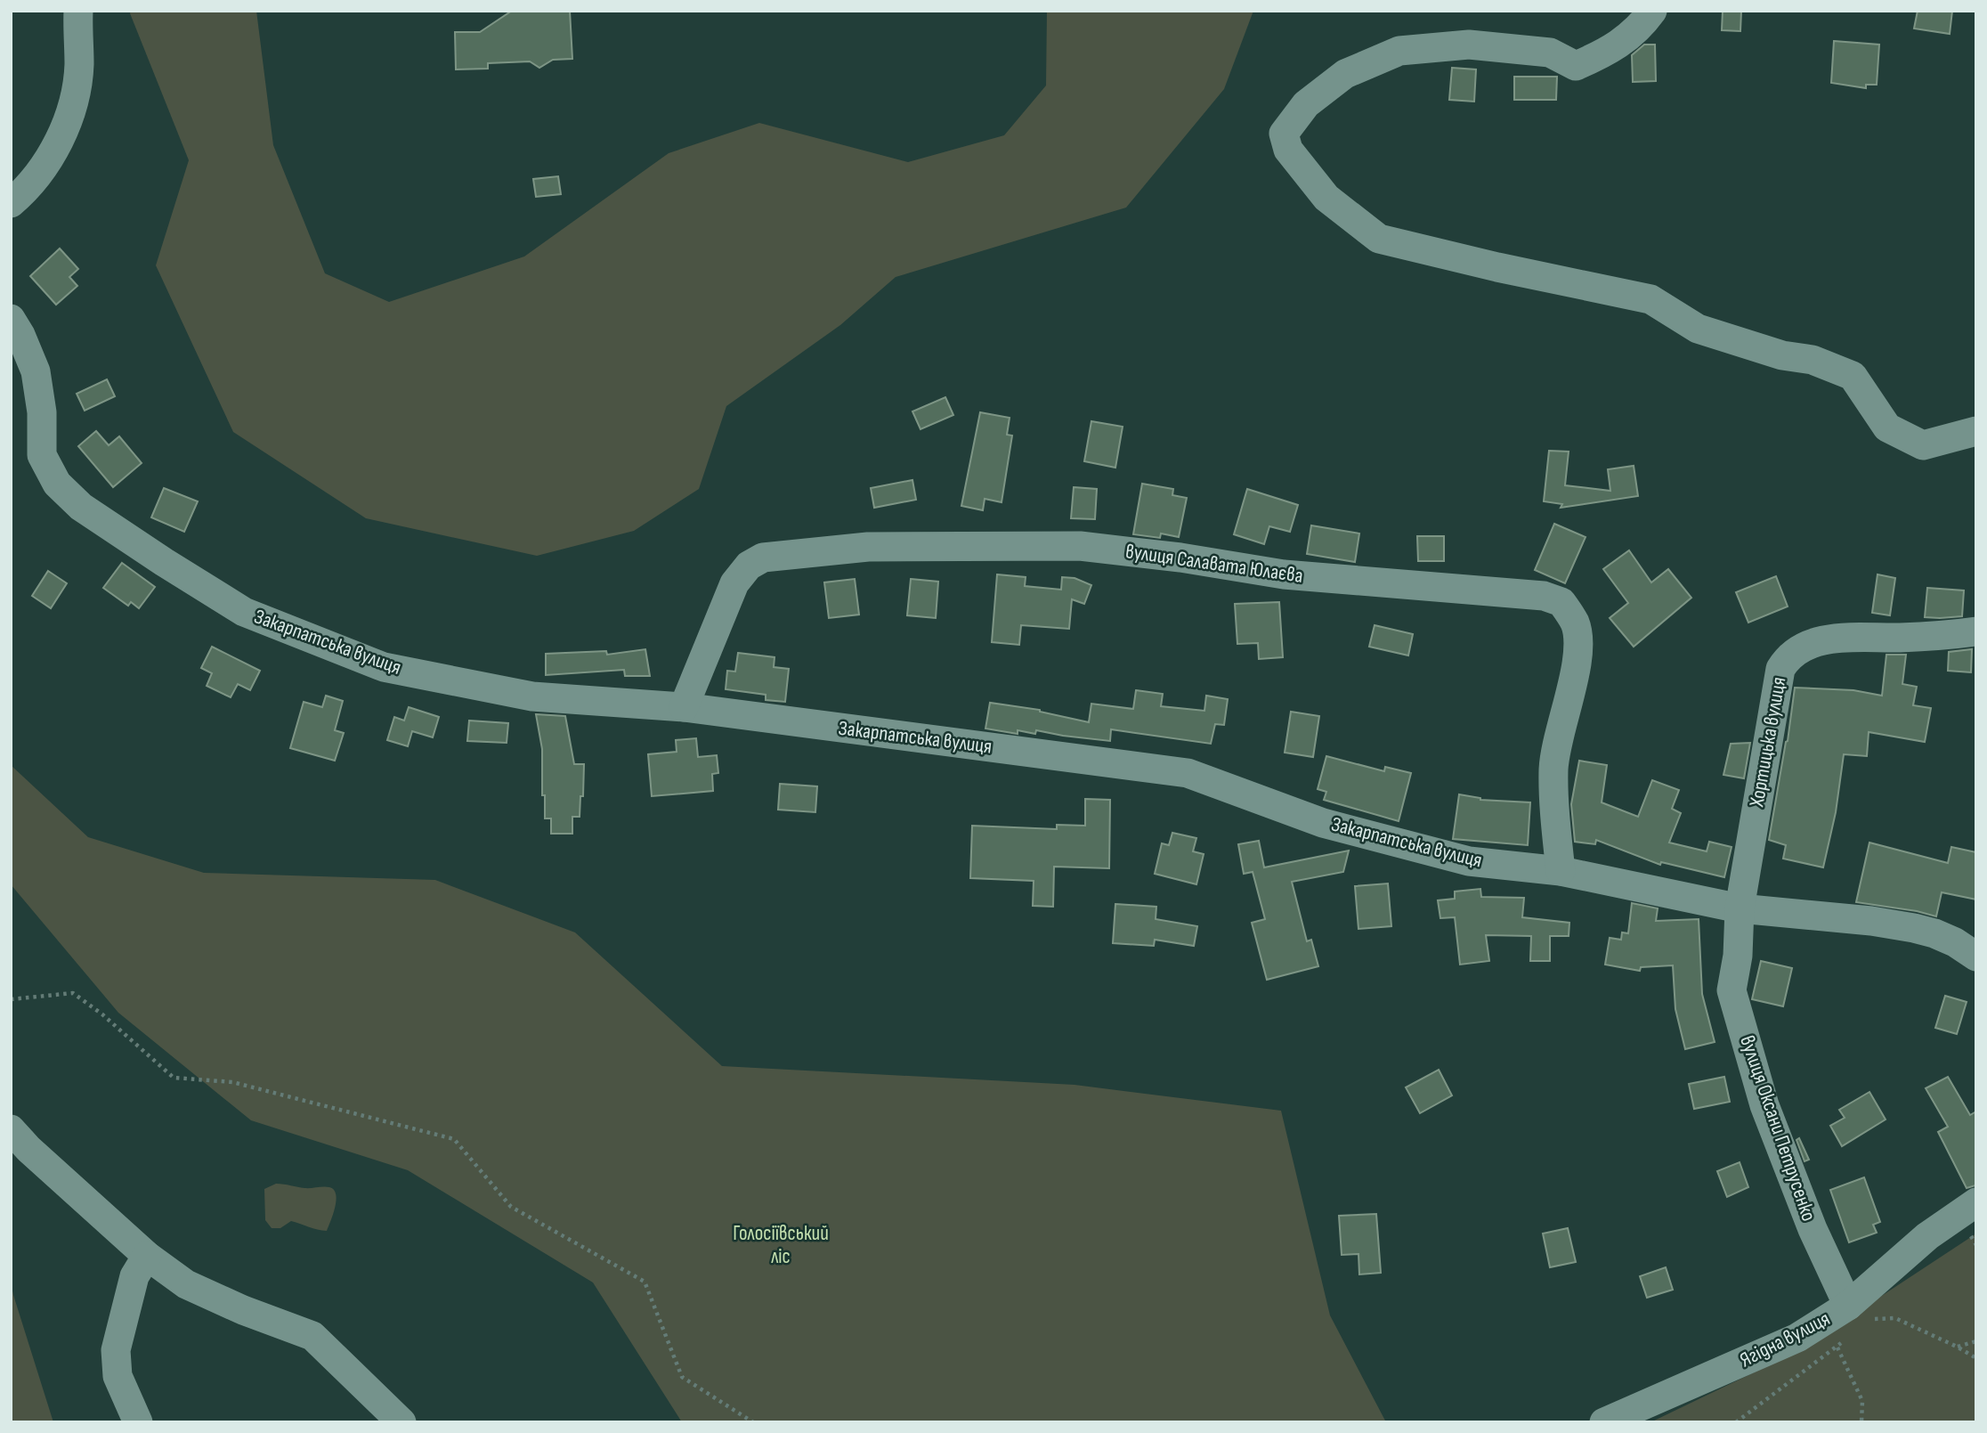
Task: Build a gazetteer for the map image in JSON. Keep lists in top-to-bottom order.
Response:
{
  "streets": {
    "street": [
      "вулиця Салавата Юлаєва",
      "Закарпатська вулиця",
      "Хортицька вулиця",
      "вулиця Оксани Петрусенко",
      "Ягідна вулиця"
    ]
  },
  "crossings": [
    ["вулиця Салавата Юлаєва", "Закарпатська вулиця"],
    ["Закарпатська вулиця", "Хортицька вулиця"],
    ["Закарпатська вулиця", "вулиця Оксани Петрусенко"],
    ["Хортицька вулиця", "вулиця Оксани Петрусенко"],
    ["вулиця Оксани Петрусенко", "Ягідна вулиця"]
  ],
  "parks": ["Голосіївський ліс"]
}
